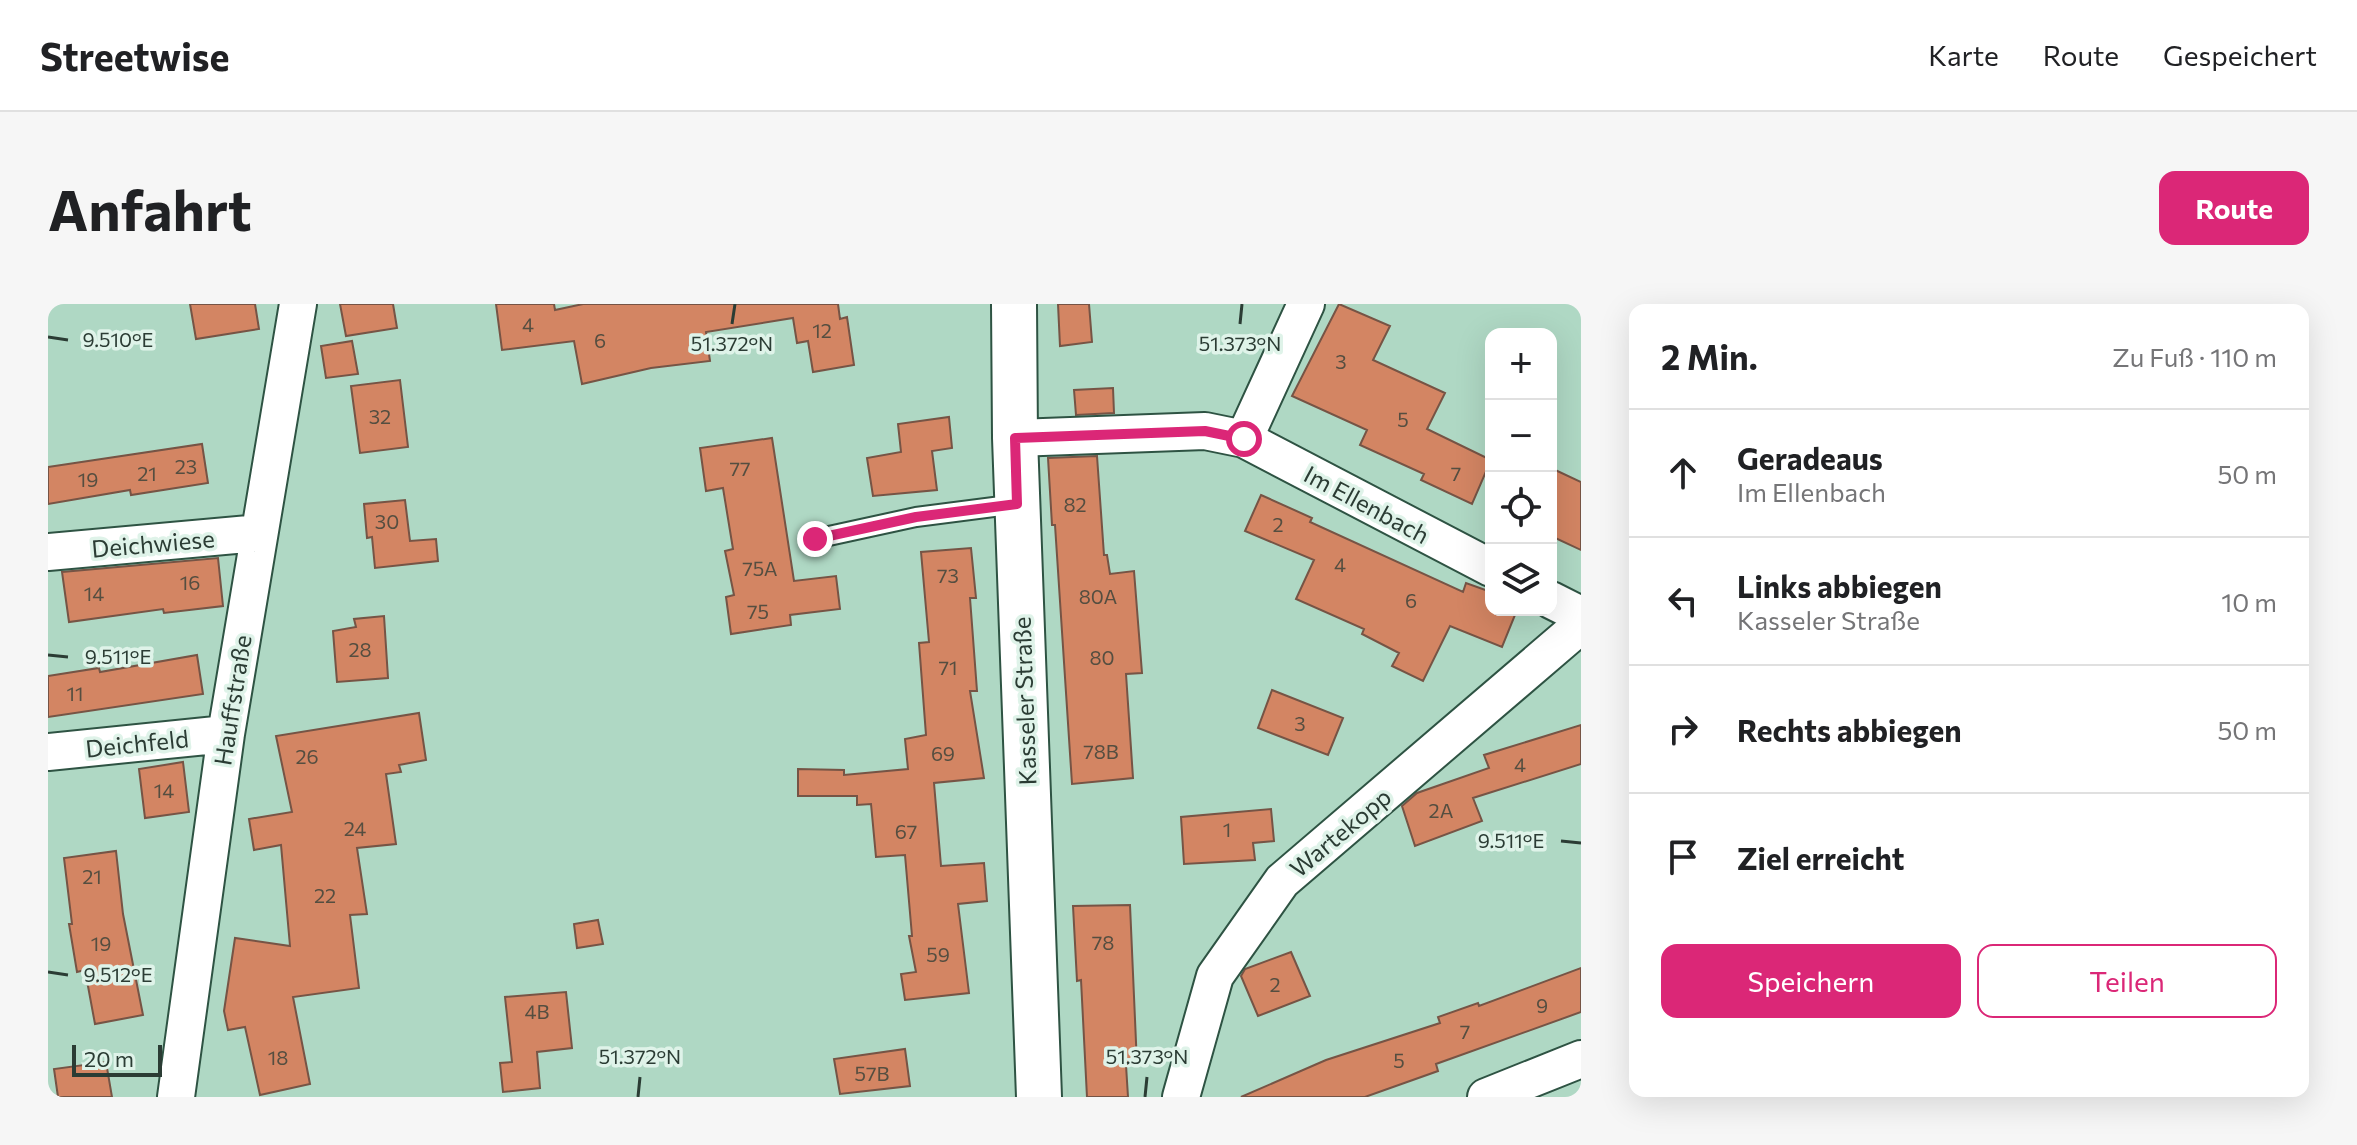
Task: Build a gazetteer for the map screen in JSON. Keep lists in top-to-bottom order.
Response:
{
  "streets": {
    "street": [
      "Im Ellenbach",
      "Deichwiese",
      "Hauffstraße",
      "Kasseler Straße",
      "Deichfeld",
      "Wartekopp"
    ]
  },
  "crossings": [
    ["Im Ellenbach", "Kasseler Straße"],
    ["Deichwiese", "Hauffstraße"],
    ["Hauffstraße", "Deichfeld"]
  ],
  "house_numbers": [
    "4",
    "12",
    "6",
    "3",
    "32",
    "5",
    "23",
    "77",
    "21",
    "7",
    "19",
    "82",
    "30",
    "2",
    "4",
    "75A",
    "73",
    "16",
    "14",
    "80A",
    "6",
    "75",
    "28",
    "80",
    "71",
    "11",
    "3",
    "78B",
    "69",
    "26",
    "4",
    "14",
    "2A",
    "24",
    "1",
    "67",
    "21",
    "22",
    "78",
    "19",
    "59",
    "2",
    "9",
    "4B",
    "7",
    "18",
    "5",
    "57B"
  ],
  "scale_bar": "20 m",
  "page": {
    "header": "Streetwise",
    "nav": ["Karte", "Route", "Gespeichert"],
    "buttons": [
      "Route",
      ["Speichern", "Teilen"]
    ],
    "title": "Anfahrt",
    "heading": ["2 Min.", "Zu Fuß · 110 m"],
    "map_buttons": ["+", "−"],
    "list": [
      ["Geradeaus", "Im Ellenbach", "50 m"],
      ["Links abbiegen", "Kasseler Straße", "10 m"],
      ["Rechts abbiegen", "50 m"],
      "Ziel erreicht"
    ],
    "scale": "20 m"
  },
  "coordinates": [
    "9.510°E",
    "51.372°N",
    "51.373°N",
    "9.511°E",
    "9.512°E"
  ]
}
